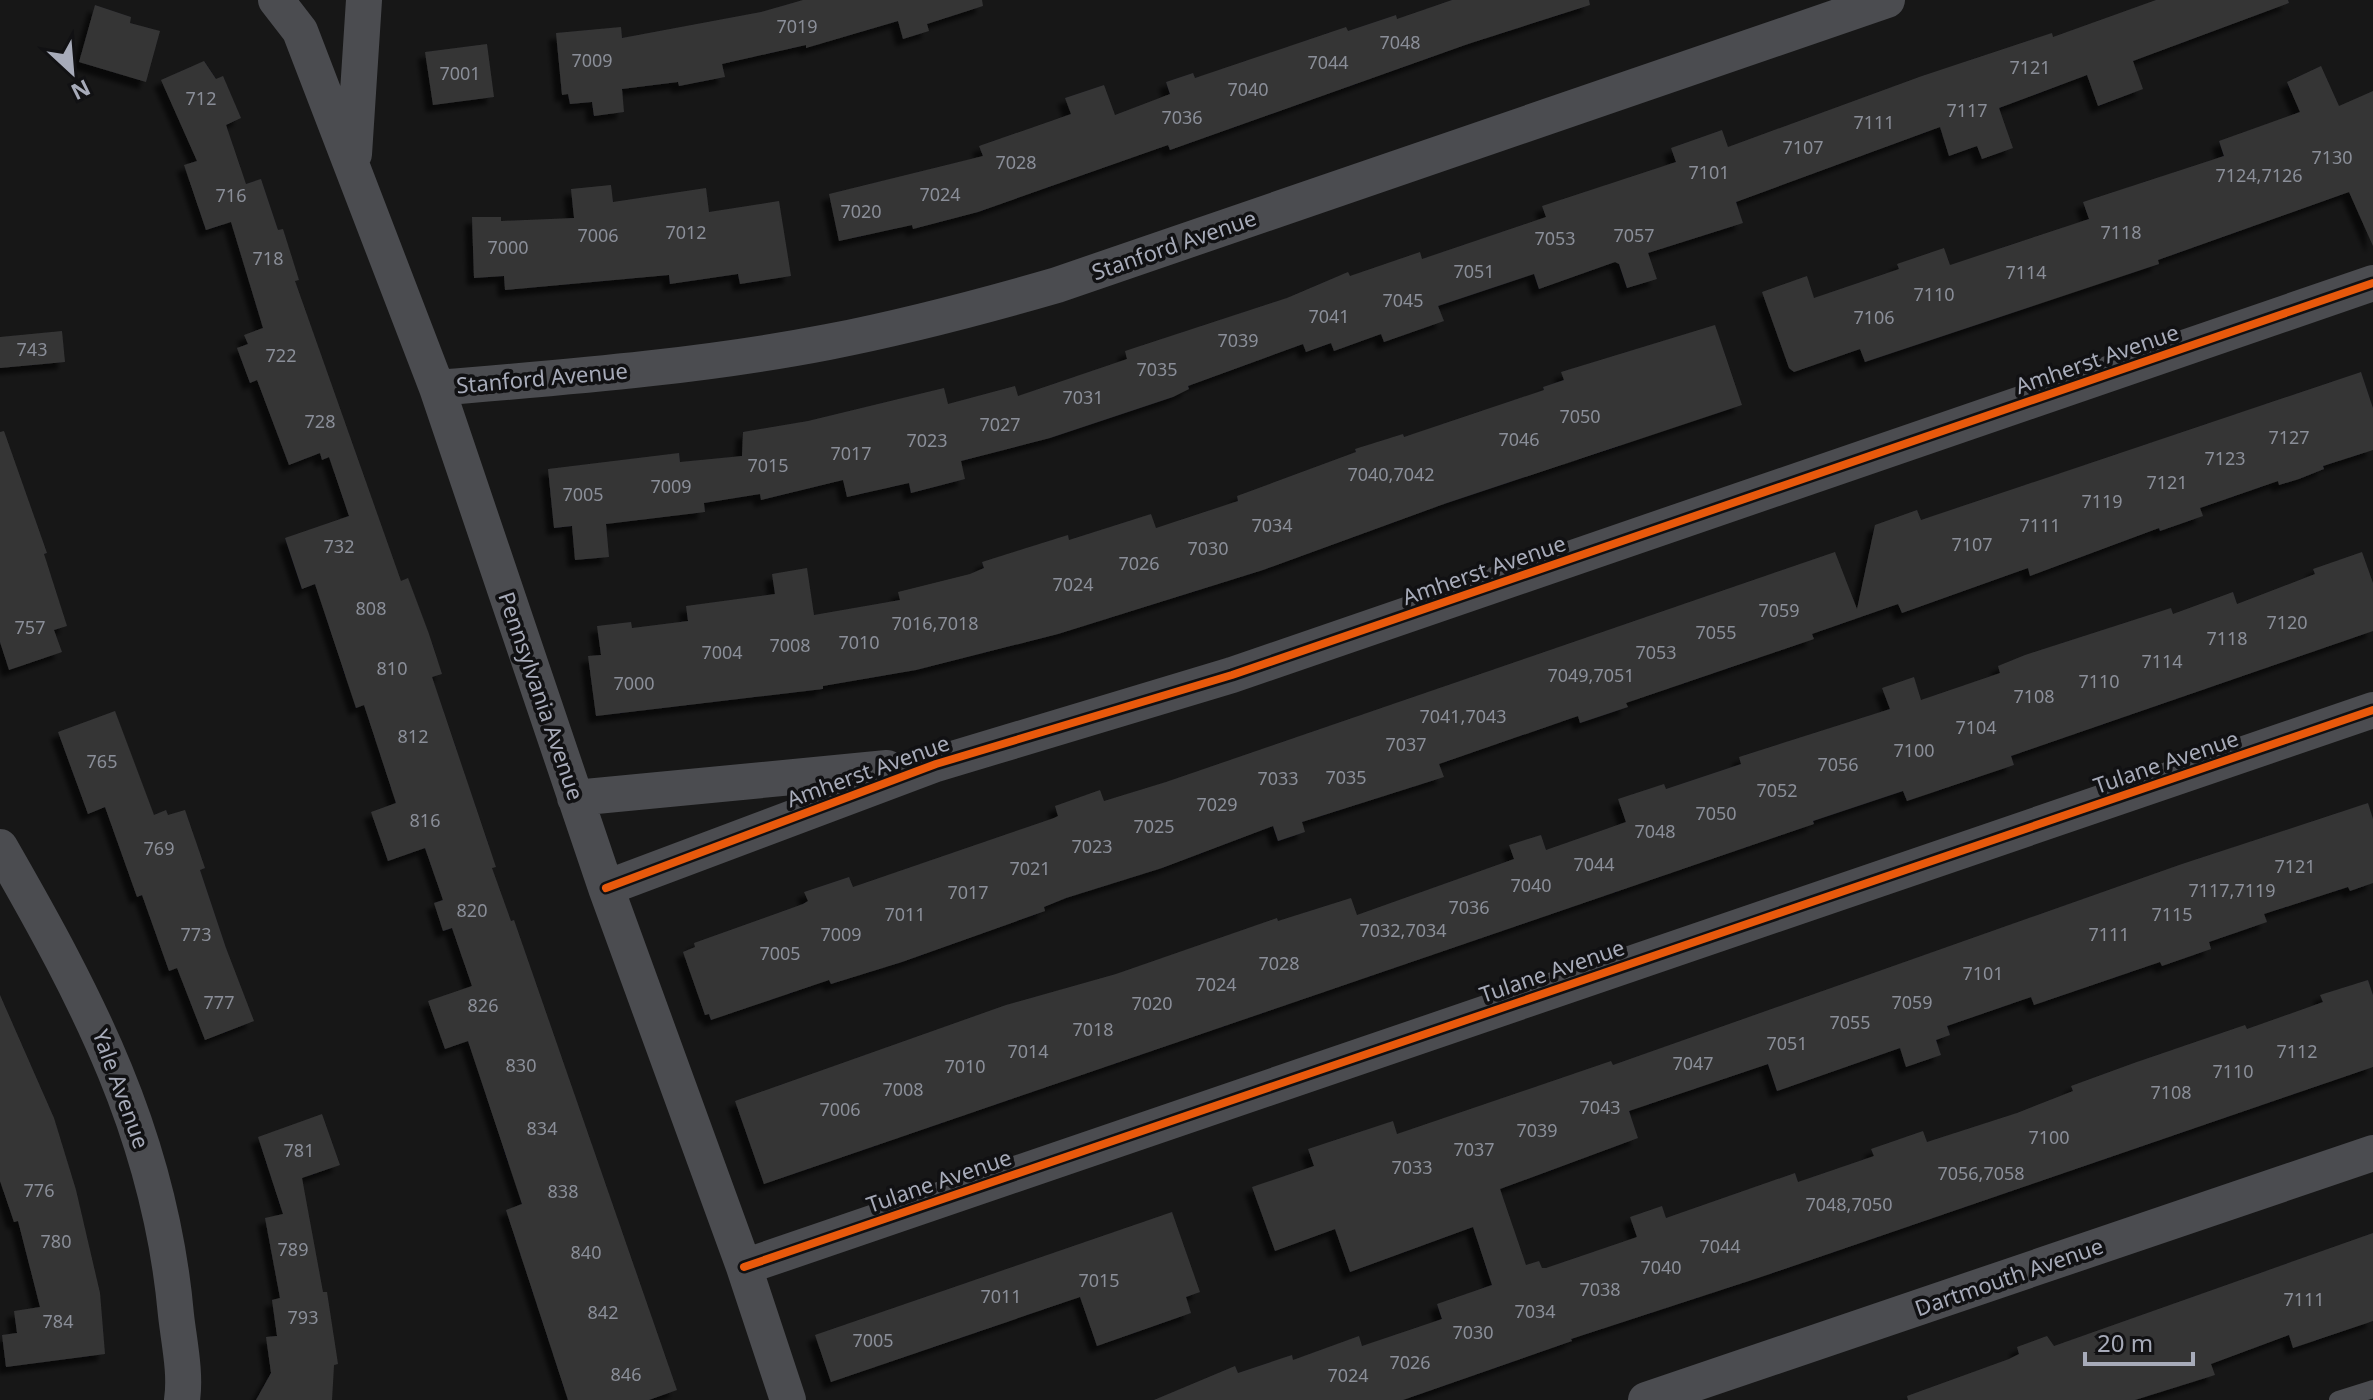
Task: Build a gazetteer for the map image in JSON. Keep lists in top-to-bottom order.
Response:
{
  "streets": {
    "street": [
      "Stanford Avenue",
      "Amherst Avenue",
      "Pennsylvania Avenue",
      "Tulane Avenue",
      "Yale Avenue",
      "Dartmouth Avenue"
    ]
  },
  "crossings": [
    ["Stanford Avenue", "Pennsylvania Avenue"],
    ["Amherst Avenue", "Pennsylvania Avenue"],
    ["Pennsylvania Avenue", "Tulane Avenue"]
  ],
  "house_numbers": [
    "7019",
    "7048",
    "7009",
    "7044",
    "7121",
    "7001",
    "7040",
    "712",
    "7117",
    "7036",
    "7111",
    "7107",
    "7130",
    "7028",
    "7101",
    "7124,7126",
    "7024",
    "716",
    "7020",
    "7012",
    "7118",
    "7006",
    "7057",
    "7053",
    "7000",
    "718",
    "7051",
    "7114",
    "7110",
    "7045",
    "7041",
    "7106",
    "7039",
    "743",
    "722",
    "7035",
    "7031",
    "7050",
    "728",
    "7027",
    "7127",
    "7046",
    "7023",
    "7017",
    "7123",
    "7015",
    "7040,7042",
    "7121",
    "7009",
    "7005",
    "7119",
    "7034",
    "7111",
    "7107",
    "732",
    "7030",
    "7026",
    "7024",
    "808",
    "7059",
    "7120",
    "7016,7018",
    "757",
    "7055",
    "7118",
    "7010",
    "7008",
    "7004",
    "7053",
    "7114",
    "810",
    "7049,7051",
    "7110",
    "7000",
    "7108",
    "7041,7043",
    "7104",
    "812",
    "7037",
    "7100",
    "765",
    "7056",
    "7035",
    "7033",
    "7052",
    "7029",
    "7050",
    "816",
    "7025",
    "7048",
    "7023",
    "769",
    "7044",
    "7121",
    "7021",
    "7040",
    "7117,7119",
    "7017",
    "7036",
    "820",
    "7011",
    "7115",
    "7032,7034",
    "773",
    "7009",
    "7111",
    "7005",
    "7028",
    "7101",
    "7024",
    "777",
    "7059",
    "7020",
    "826",
    "7055",
    "7018",
    "7051",
    "7014",
    "7112",
    "7047",
    "830",
    "7010",
    "7110",
    "7008",
    "7108",
    "7043",
    "7006",
    "834",
    "7039",
    "7100",
    "7037",
    "781",
    "7033",
    "7056,7058",
    "776",
    "838",
    "7048,7050",
    "780",
    "7044",
    "789",
    "840",
    "7040",
    "7015",
    "7038",
    "7011",
    "7111",
    "7034",
    "842",
    "793",
    "784",
    "7030",
    "7005",
    "7026",
    "846",
    "7024"
  ],
  "scale_bar": "20 m",
  "north": "bottom right"
}
